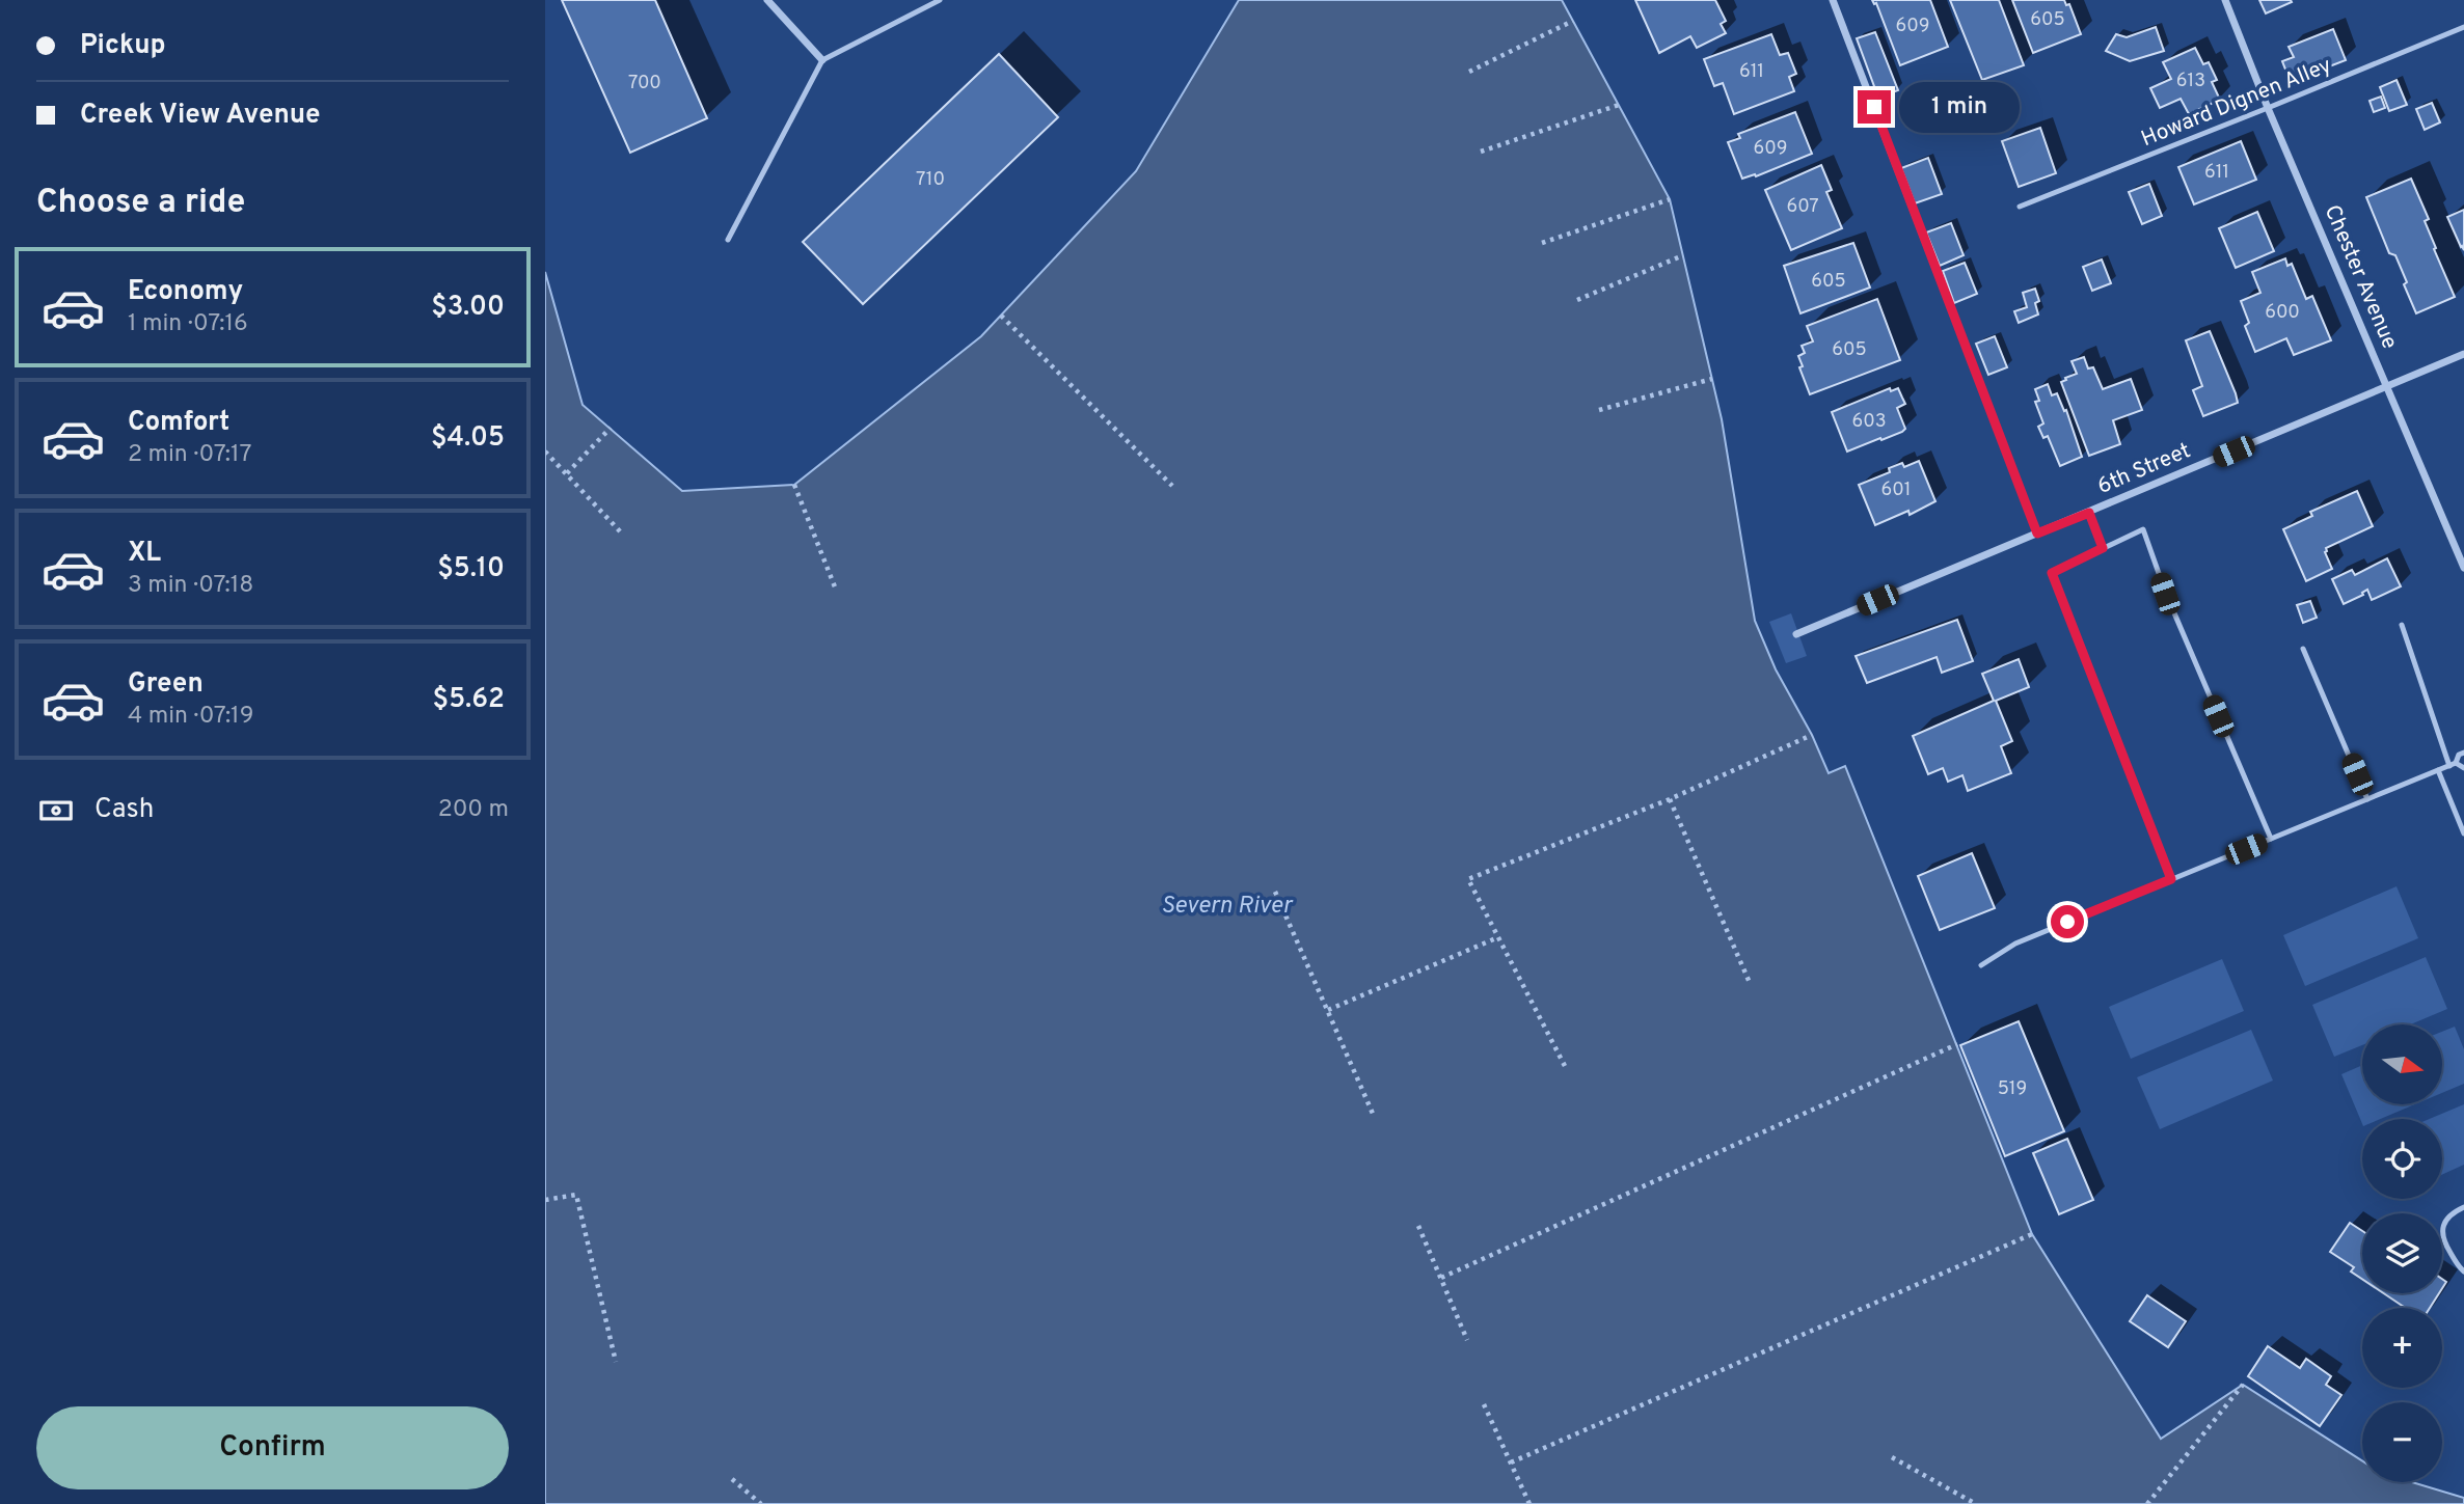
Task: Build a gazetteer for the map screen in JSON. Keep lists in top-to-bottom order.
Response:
{
  "streets": {
    "street": ["Chester Avenue", "6th Street"],
    "lane": ["Howard Dignen Alley"]
  },
  "crossings": [
    ["Howard Dignen Alley", "Chester Avenue"],
    ["Chester Avenue", "6th Street"]
  ],
  "water": ["Severn River"],
  "house_numbers": [
    "605",
    "609",
    "611",
    "613",
    "700",
    "609",
    "611",
    "710",
    "607",
    "605",
    "600",
    "605",
    "603",
    "601",
    "519"
  ],
  "north": "right",
  "page": {
    "banner": ["Pickup", "Creek View Avenue"],
    "bubble": "1 min",
    "heading": "Choose a ride",
    "list": [
      {
        "name": "Economy",
        "note": "1 min · 07:16",
        "value": "$3.00"
      },
      {
        "name": "Comfort",
        "note": "2 min · 07:17",
        "value": "$4.05"
      },
      {
        "name": "XL",
        "note": "3 min · 07:18",
        "value": "$5.10"
      },
      {
        "name": "Green",
        "note": "4 min · 07:19",
        "value": "$5.62"
      }
    ],
    "pay": ["Cash", "200 m"],
    "map_buttons": ["+", "−"],
    "buttons": "Confirm"
  }
}
